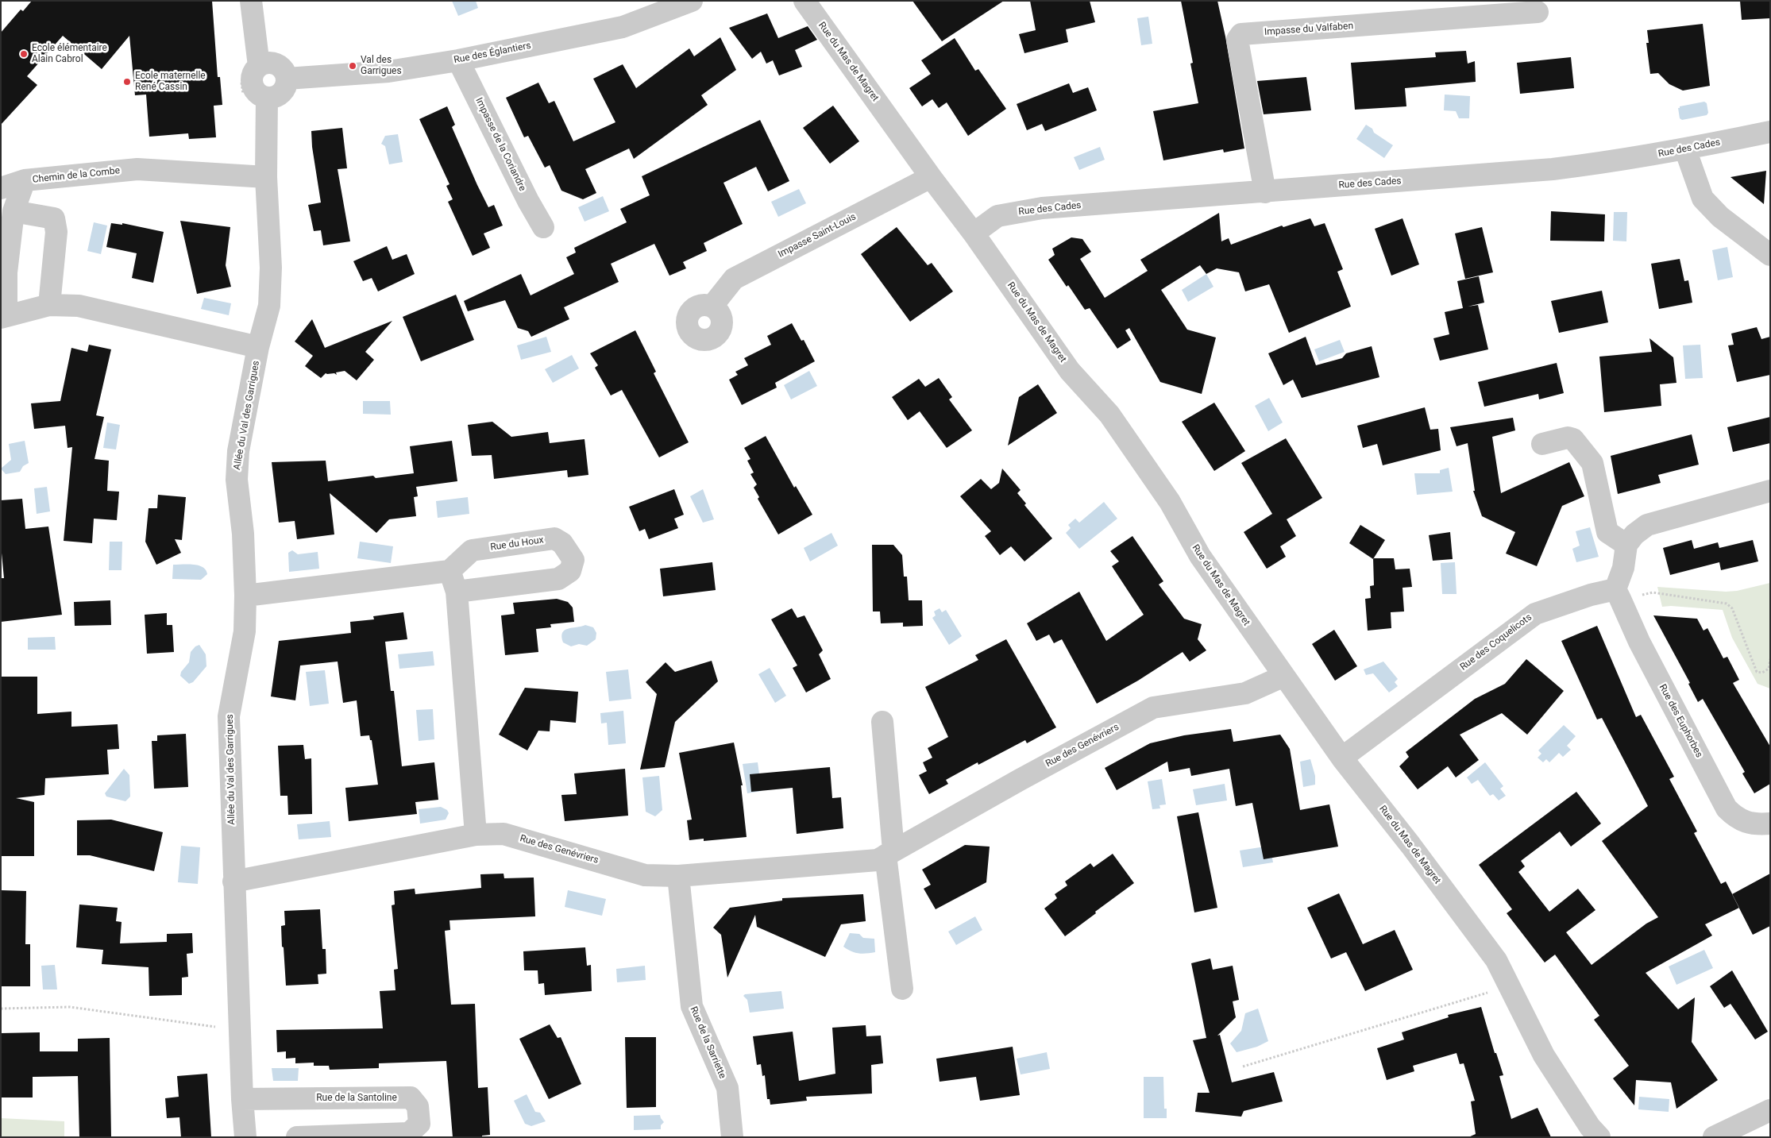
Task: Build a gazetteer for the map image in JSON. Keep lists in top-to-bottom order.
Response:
{
  "streets": {
    "street": [
      "Impasse du Valfaben",
      "Rue des Églantiers",
      "Rue du Mas de Magret",
      "Impasse de la Coriandre",
      "Rue des Cades",
      "Chemin de la Combe",
      "Impasse Saint-Louis",
      "Allée du Val des Garrigues",
      "Rue du Houx",
      "Rue des Coquelicots",
      "Rue des Euphorbes",
      "Rue des Genévriers",
      "Rue de la Sarriette",
      "Rue de la Santoline"
    ]
  },
  "crossings": [
    ["Impasse du Valfaben", "Rue des Cades"],
    ["Rue des Églantiers", "Impasse de la Coriandre"],
    ["Rue du Mas de Magret", "Rue des Cades"],
    ["Rue du Mas de Magret", "Impasse Saint-Louis"],
    ["Rue du Mas de Magret", "Rue des Coquelicots"],
    ["Rue du Mas de Magret", "Rue des Genévriers"],
    ["Chemin de la Combe", "Allée du Val des Garrigues"],
    ["Allée du Val des Garrigues", "Rue des Genévriers"],
    ["Allée du Val des Garrigues", "Rue de la Santoline"],
    ["Rue des Coquelicots", "Rue des Euphorbes"],
    ["Rue des Genévriers", "Rue de la Sarriette"]
  ],
  "places": ["Ecole élémentaire Alain Cabrol", "Val des Garrigues", "Ecole maternelle René Cassin"]
}
